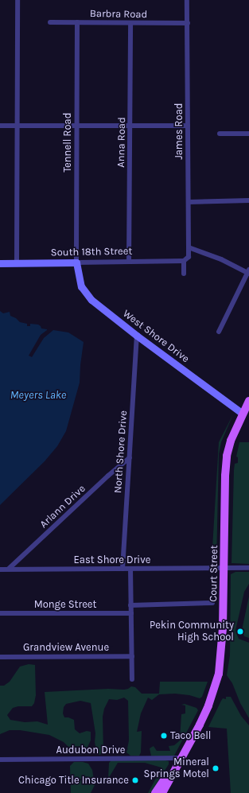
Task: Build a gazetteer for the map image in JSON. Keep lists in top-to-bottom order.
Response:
{
  "streets": {
    "main road": ["Court Street"],
    "street": [
      "Barbra Road",
      "James Road",
      "Tennell Road",
      "Anna Road",
      "South 18th Street",
      "West Shore Drive",
      "North Shore Drive",
      "Arlann Drive",
      "East Shore Drive",
      "Monge Street",
      "Grandview Avenue",
      "Audubon Drive"
    ]
  },
  "crossings": [
    ["Barbra Road", "James Road"],
    ["Barbra Road", "Tennell Road"],
    ["Barbra Road", "Anna Road"],
    ["James Road", "South 18th Street"],
    ["Tennell Road", "South 18th Street"],
    ["Tennell Road", "West Shore Drive"],
    ["Anna Road", "South 18th Street"],
    ["South 18th Street", "West Shore Drive"],
    ["West Shore Drive", "North Shore Drive"],
    ["West Shore Drive", "Court Street"],
    ["North Shore Drive", "Arlann Drive"],
    ["North Shore Drive", "East Shore Drive"],
    ["Arlann Drive", "East Shore Drive"],
    ["East Shore Drive", "Court Street"],
    ["Court Street", "Audubon Drive"]
  ],
  "water": ["Meyers Lake"],
  "places": [
    "Pekin Community High School",
    "Taco Bell",
    "Mineral Springs Motel",
    "Chicago Title Insurance"
  ]
}
